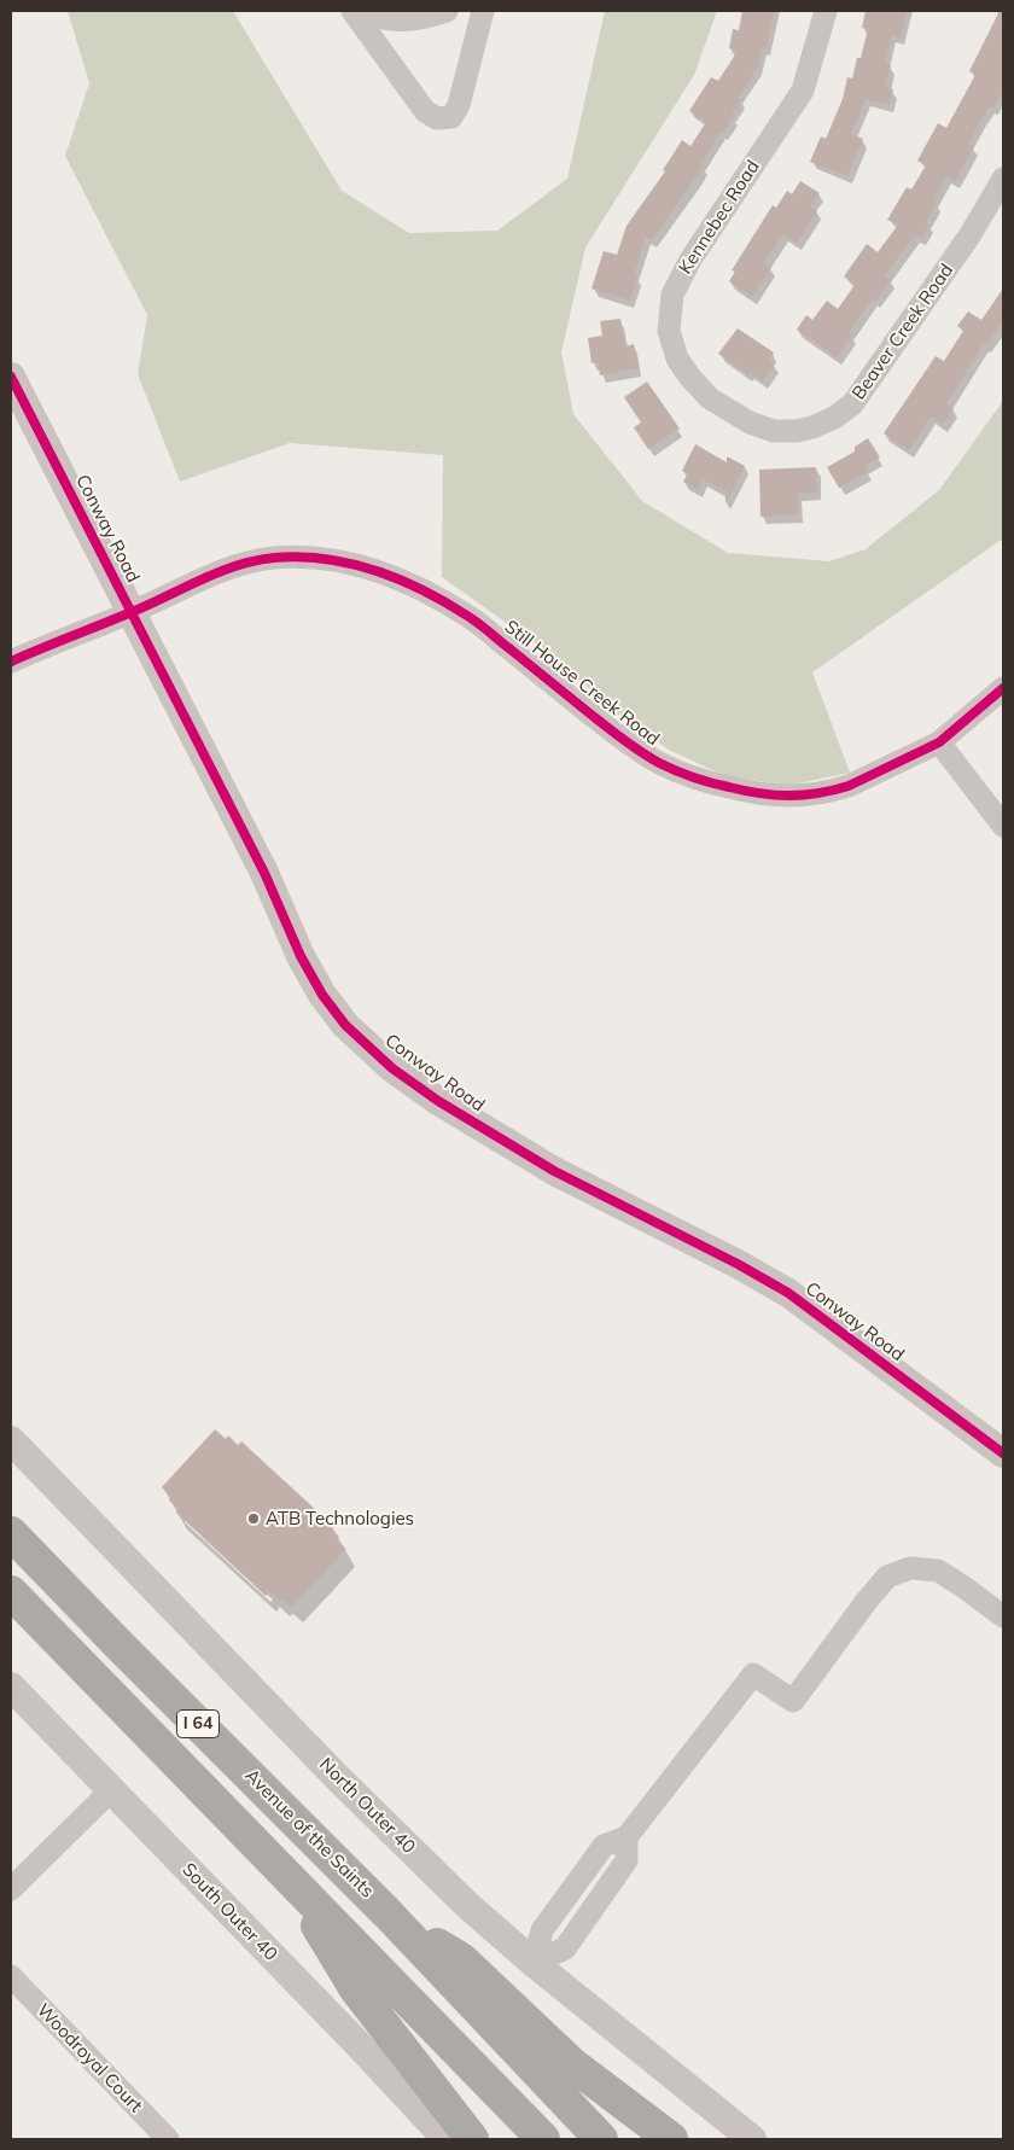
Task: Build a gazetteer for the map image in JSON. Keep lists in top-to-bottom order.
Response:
{
  "streets": {
    "highway": ["I 64", "Avenue of the Saints"],
    "street": [
      "Kennebec Road",
      "Beaver Creek Road",
      "Conway Road",
      "Still House Creek Road",
      "North Outer 40",
      "South Outer 40",
      "Woodroyal Court"
    ]
  },
  "crossings": [
    ["Kennebec Road", "Beaver Creek Road"],
    ["Conway Road", "Still House Creek Road"]
  ],
  "places": ["ATB Technologies"]
}
